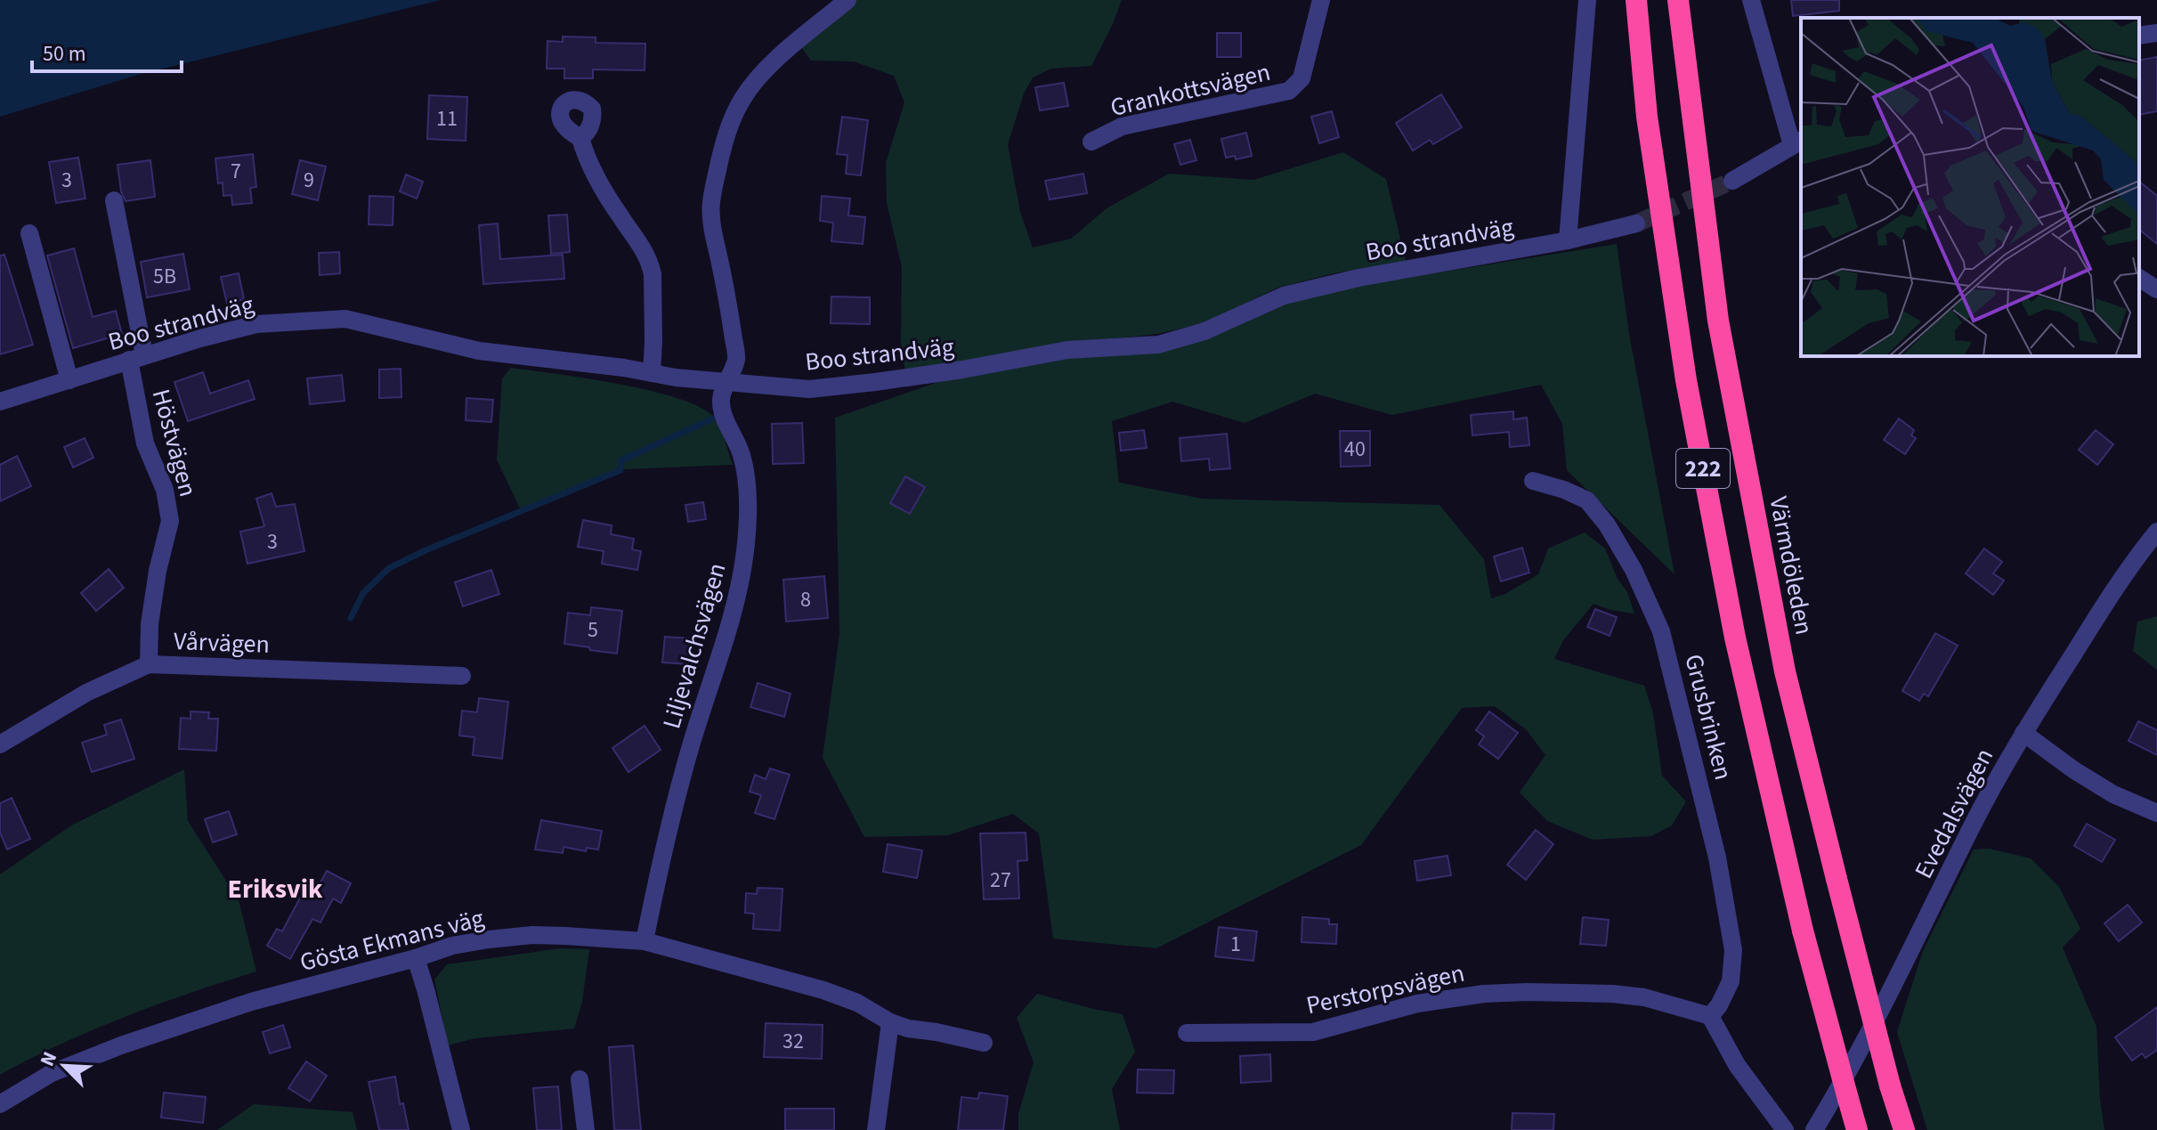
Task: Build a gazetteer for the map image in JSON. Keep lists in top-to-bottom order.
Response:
{
  "streets": {
    "highway": ["222", "Värmdöleden"],
    "street": [
      "Grankottsvägen",
      "Boo strandväg",
      "Höstvägen",
      "Vårvägen",
      "Liljevalchsvägen",
      "Grusbrinken",
      "Evedalsvägen",
      "Gösta Ekmans väg",
      "Perstorpsvägen"
    ]
  },
  "crossings": [
    ["Boo strandväg", "Höstvägen"],
    ["Boo strandväg", "Liljevalchsvägen"],
    ["Höstvägen", "Vårvägen"],
    ["Liljevalchsvägen", "Gösta Ekmans väg"],
    ["Grusbrinken", "Perstorpsvägen"]
  ],
  "districts": ["Eriksvik"],
  "house_numbers": [
    "11",
    "7",
    "3",
    "9",
    "5B",
    "40",
    "3",
    "8",
    "5",
    "27",
    "1",
    "32"
  ],
  "scale_bar": "50 m",
  "north": "top left"
}
